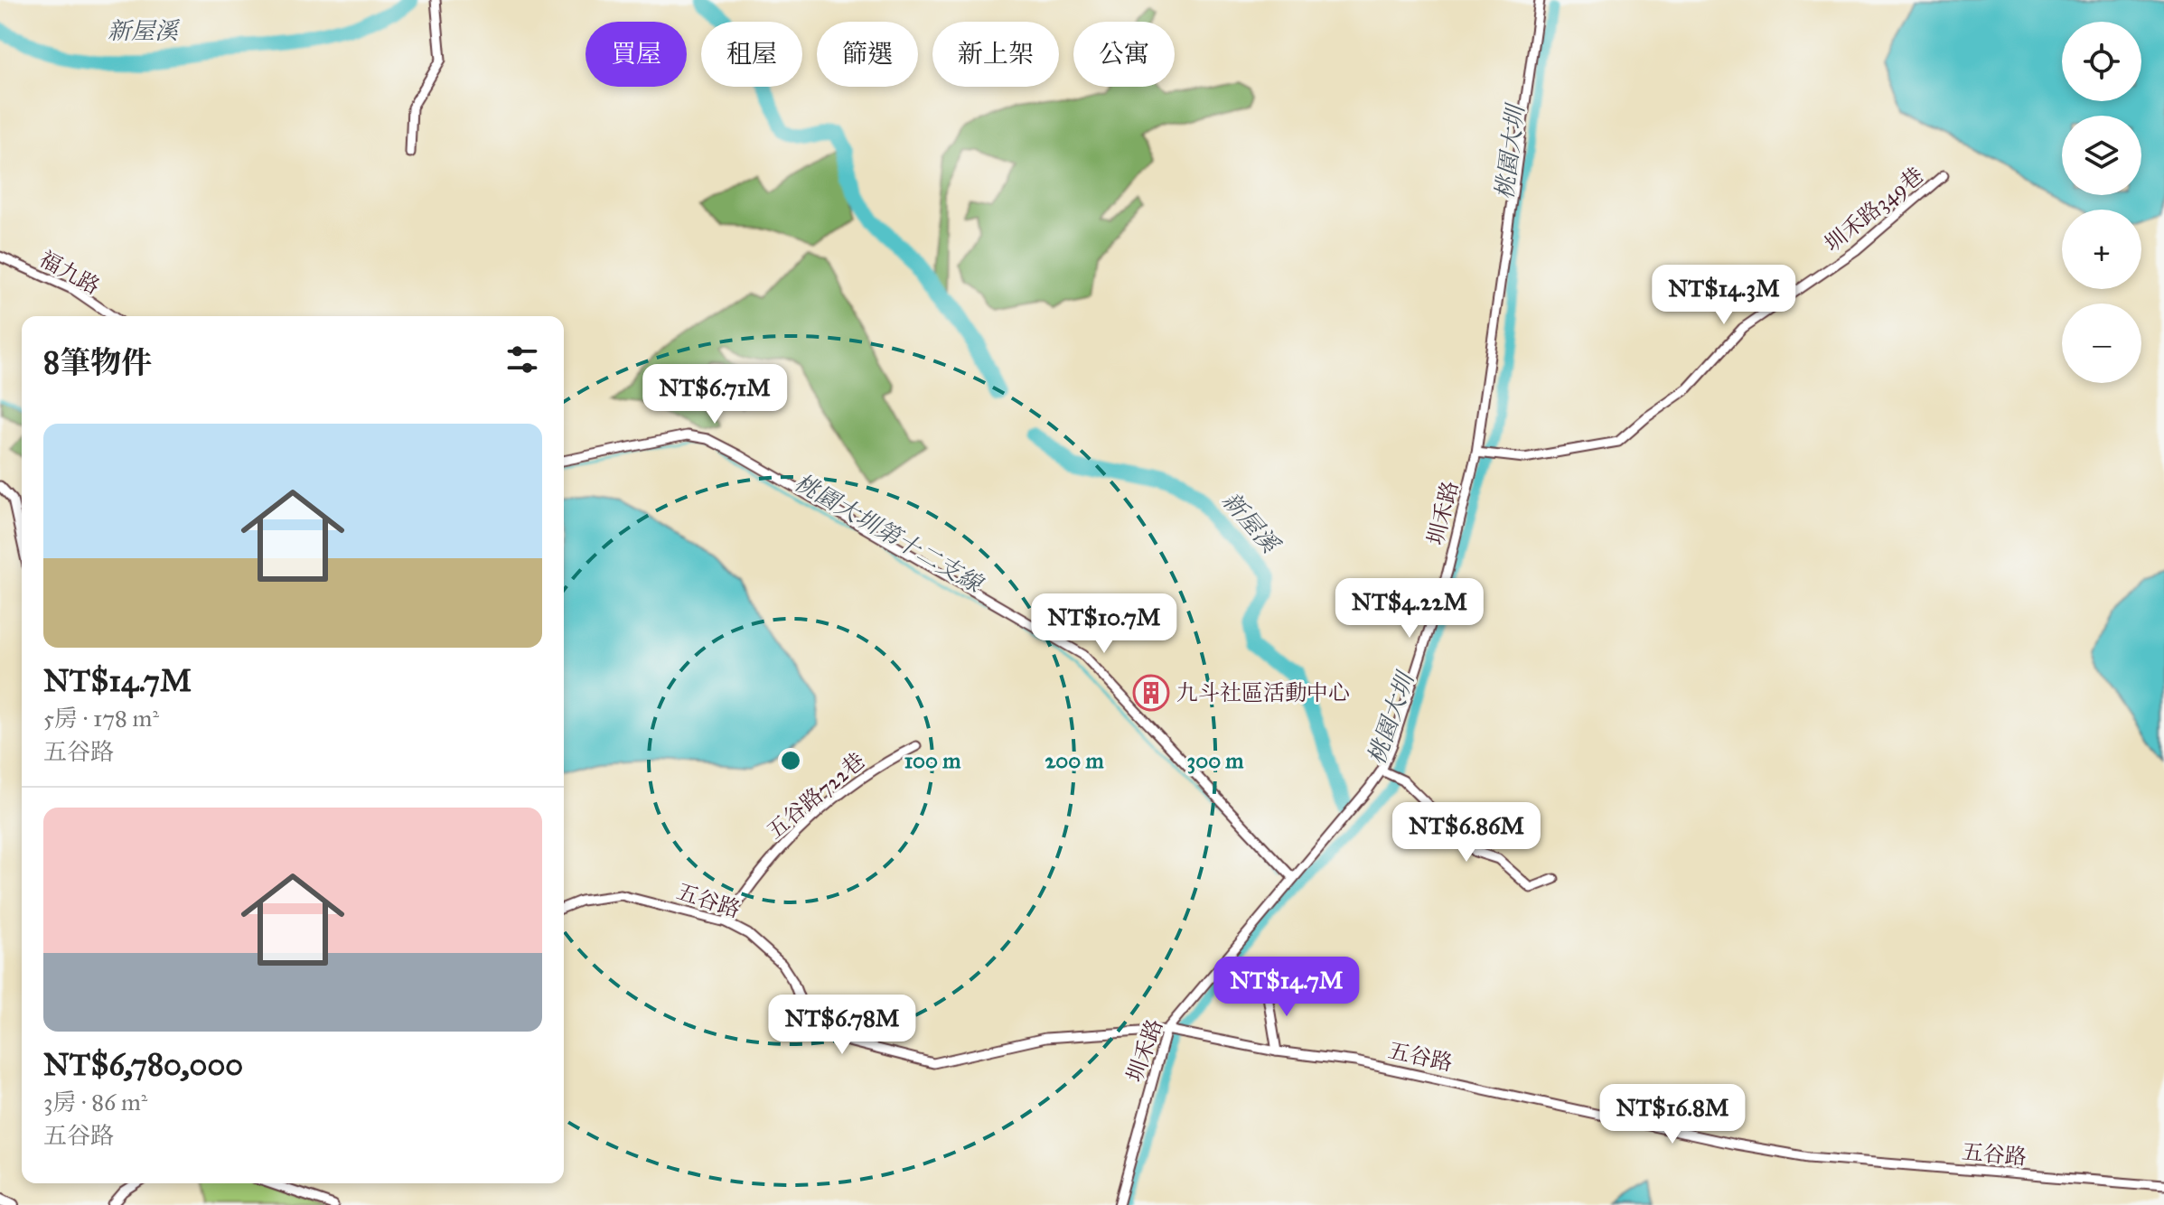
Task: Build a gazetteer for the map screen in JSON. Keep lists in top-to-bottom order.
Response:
{
  "streets": {
    "street": [
      "圳禾路349巷",
      "福九路",
      "圳禾路",
      "五谷路722巷",
      "五谷路"
    ]
  },
  "crossings": [
    ["圳禾路349巷", "圳禾路"],
    ["圳禾路", "五谷路"],
    ["五谷路722巷", "五谷路"]
  ],
  "water": ["新屋溪", "桃園大圳", "桃園大圳第十二支線"],
  "places": {
    "building": ["九斗社區活動中心"]
  },
  "page": {
    "map_buttons": ["+", "−"],
    "chip": [
      "買屋",
      "租屋",
      "篩選",
      "新上架",
      "公寓"
    ],
    "price": [
      "NT$14.3M",
      "NT$6.71M",
      "NT$4.22M",
      "NT$10.7M",
      "NT$6.86M",
      "NT$14.7M",
      "NT$6.78M",
      "NT$16.8M"
    ],
    "heading": "8筆物件",
    "list": [
      {
        "name": "NT$14.7M",
        "note": "5房 · 178 m² · 五谷路"
      },
      {
        "name": "NT$6,780,000",
        "note": "3房 · 86 m² · 五谷路"
      }
    ]
  },
  "rings": ["100 m", "200 m", "300 m"]
}
